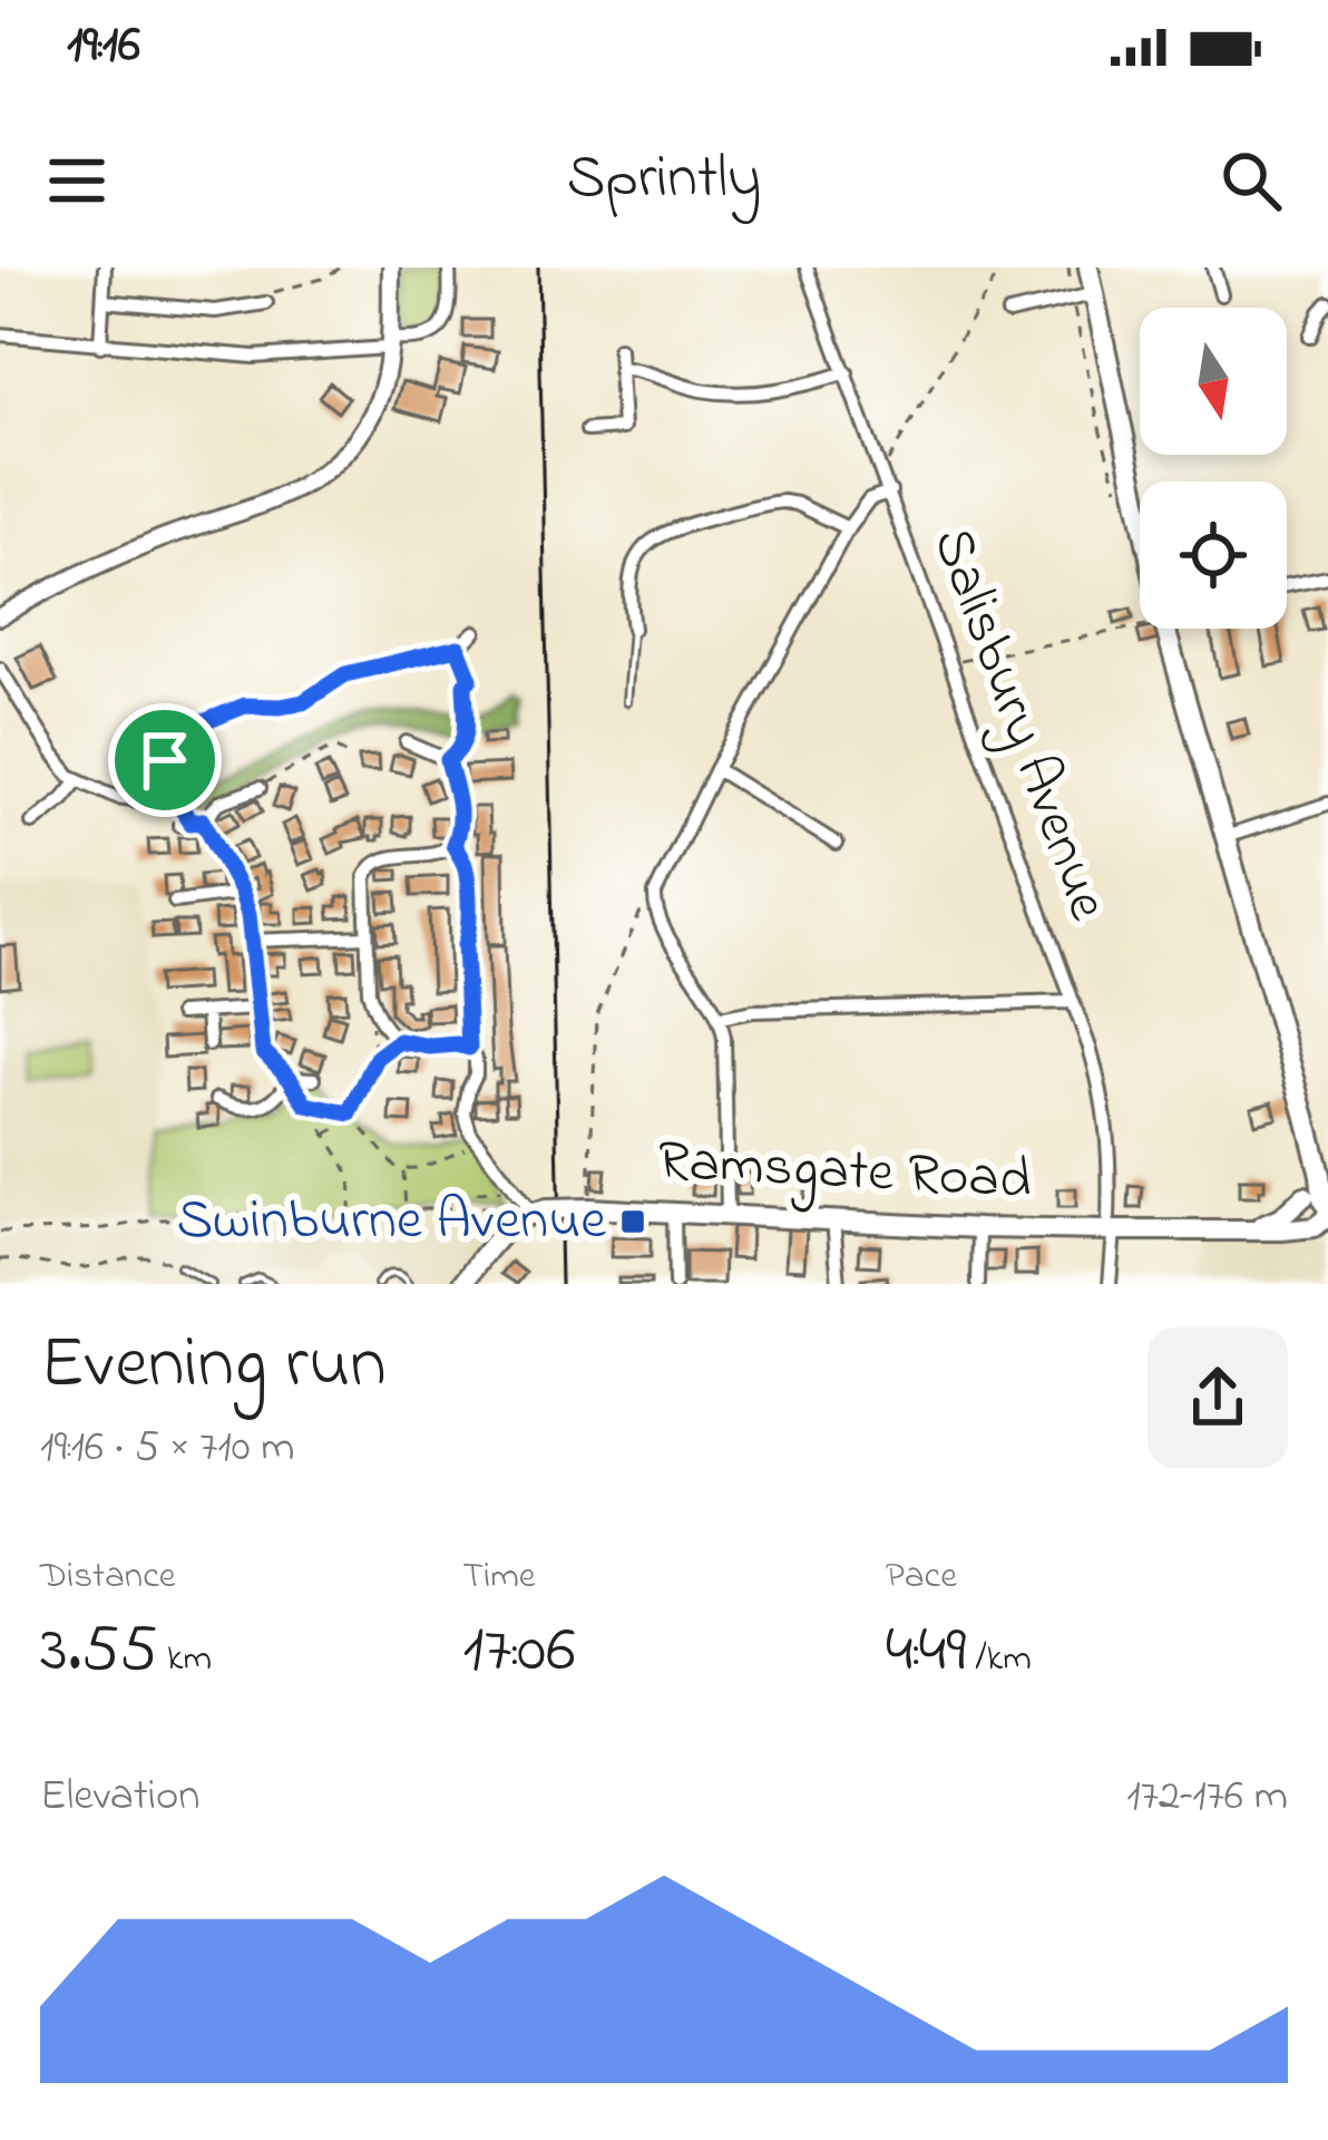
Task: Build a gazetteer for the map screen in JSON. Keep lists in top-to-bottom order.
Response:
{
  "streets": {
    "main road": ["Ramsgate Road"],
    "street": ["Salisbury Avenue"]
  },
  "crossings": [
    ["Salisbury Avenue", "Ramsgate Road"]
  ],
  "places": {
    "transit": ["Swinburne Avenue"]
  },
  "north": "bottom",
  "page": {
    "status": "19:16",
    "header": "Sprintly",
    "heading": ["Evening run", "19:16 · 5 × 710 m"],
    "stats": [
      ["Distance", "3.55 km"],
      ["Time", "17:06"],
      ["Pace", "4:49 /km"]
    ],
    "chart": ["Elevation", "172–176 m"]
  }
}
